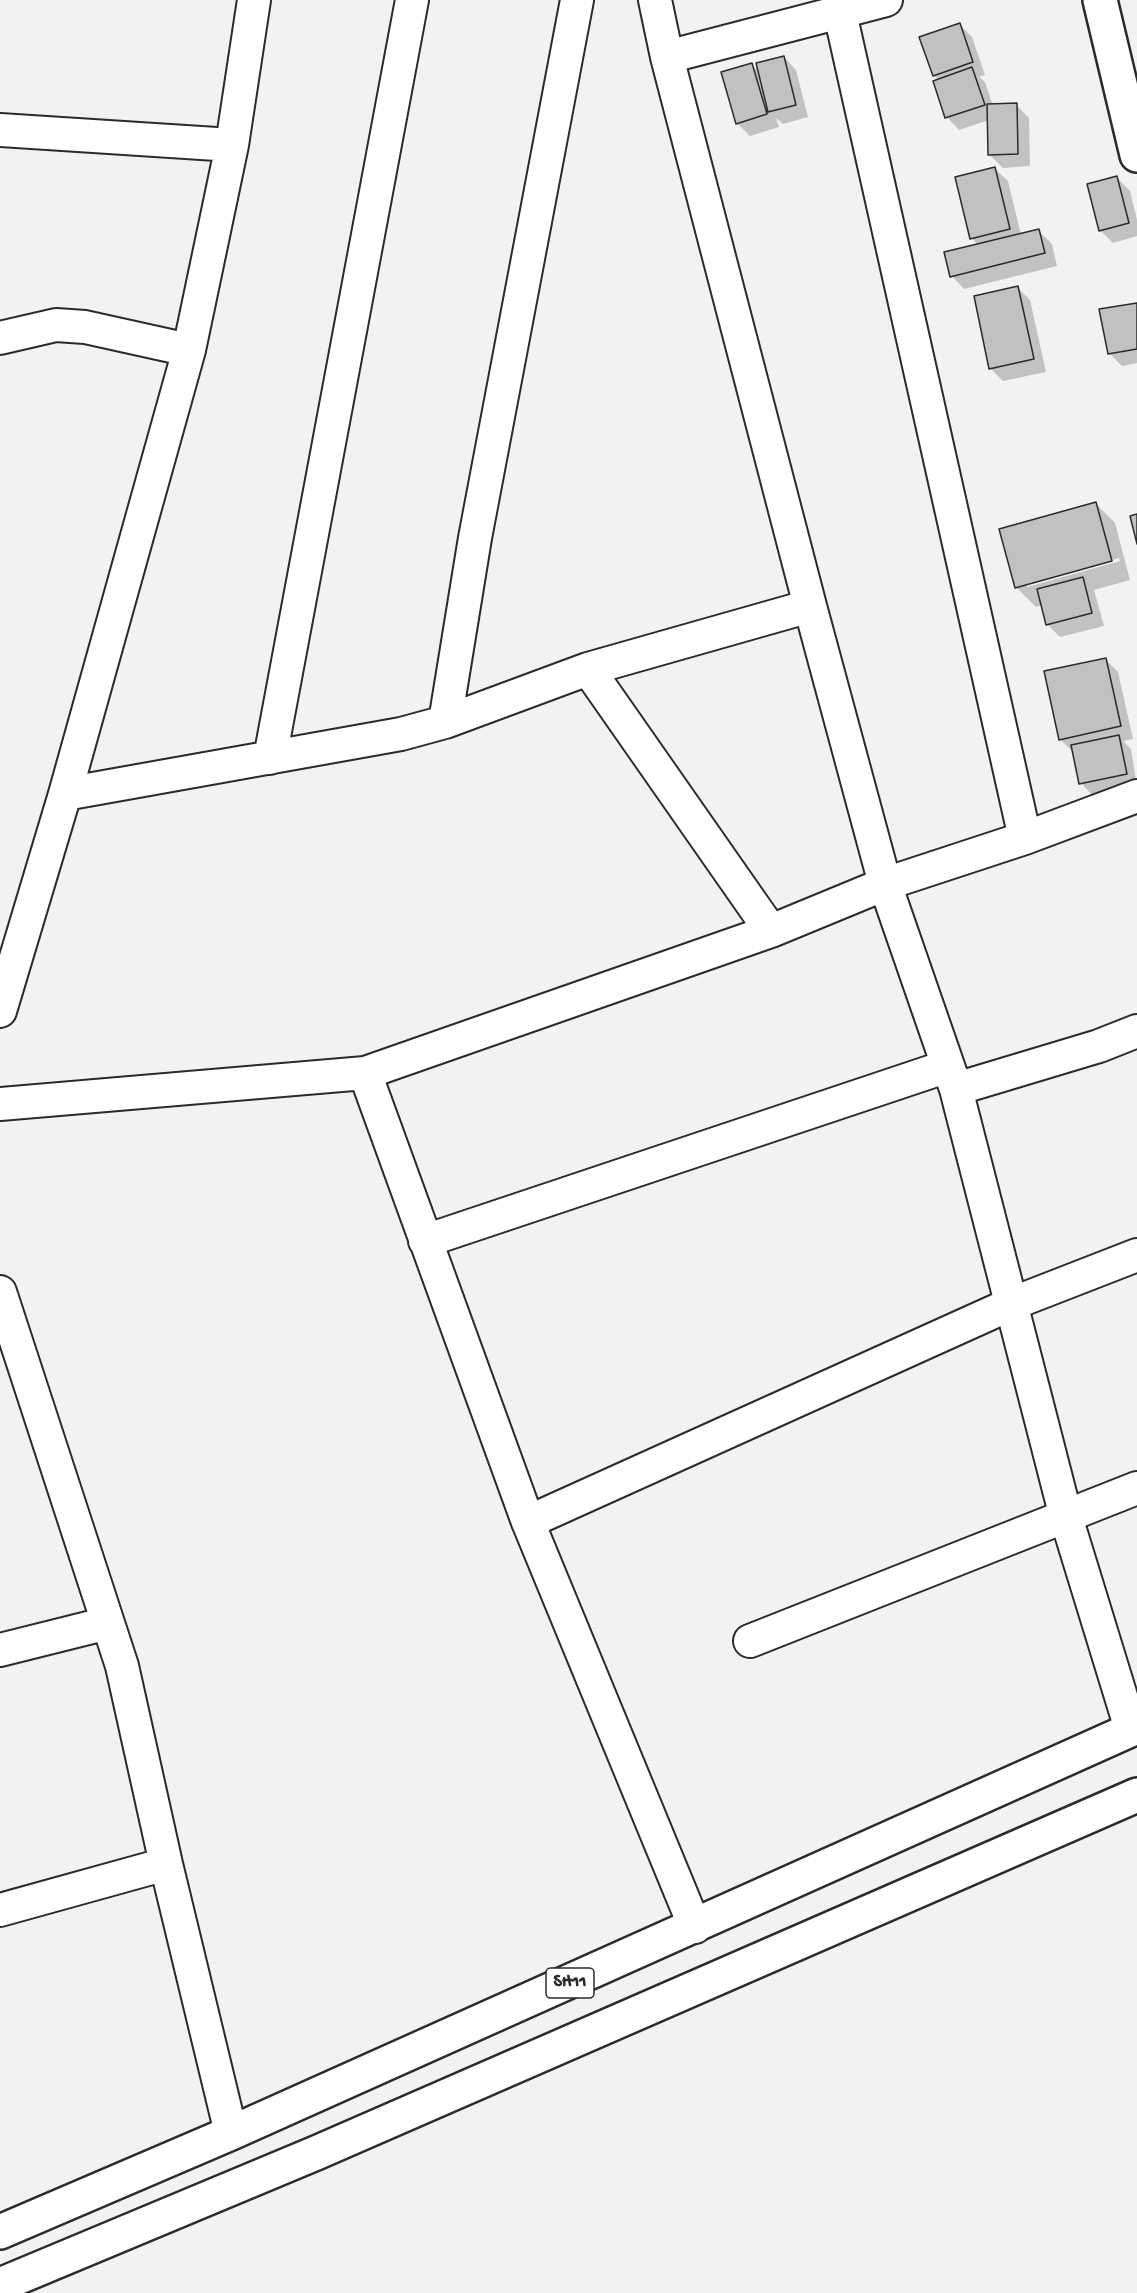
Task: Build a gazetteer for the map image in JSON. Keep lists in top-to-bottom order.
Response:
{
  "streets": {
    "main road": ["SH11"]
  }
}
